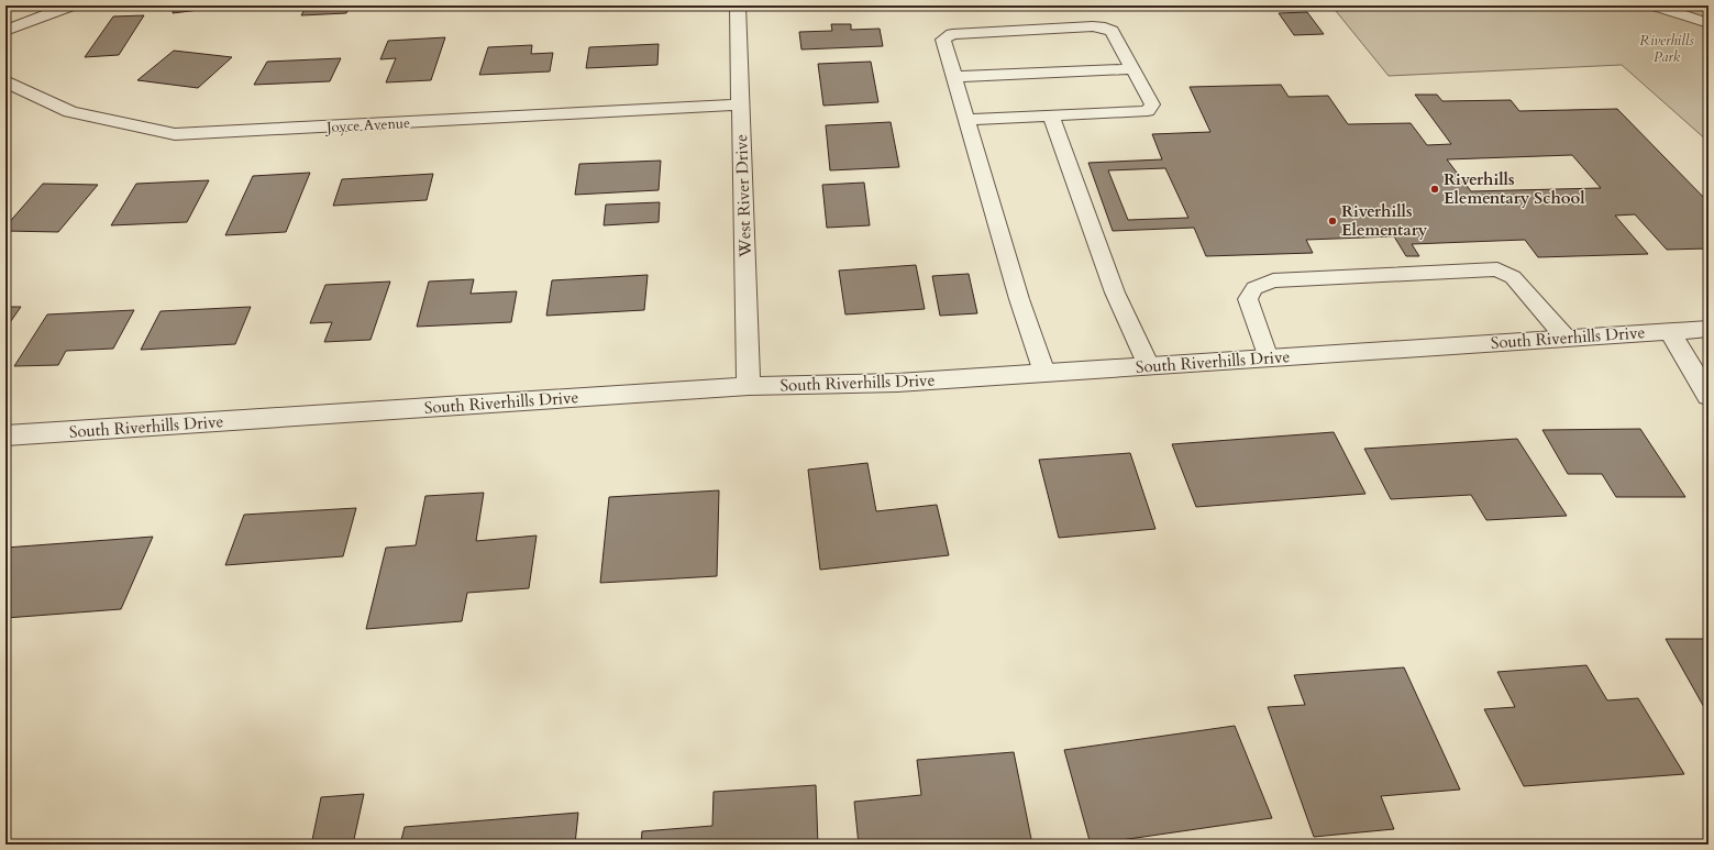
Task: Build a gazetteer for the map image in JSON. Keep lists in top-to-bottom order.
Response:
{
  "streets": {
    "street": ["Joyce Avenue", "West River Drive", "South Riverhills Drive"]
  },
  "crossings": [
    ["Joyce Avenue", "West River Drive"],
    ["West River Drive", "South Riverhills Drive"]
  ],
  "parks": ["Riverhills Park"],
  "places": ["Riverhills Elementary School", "Riverhills Elementary"]
}
